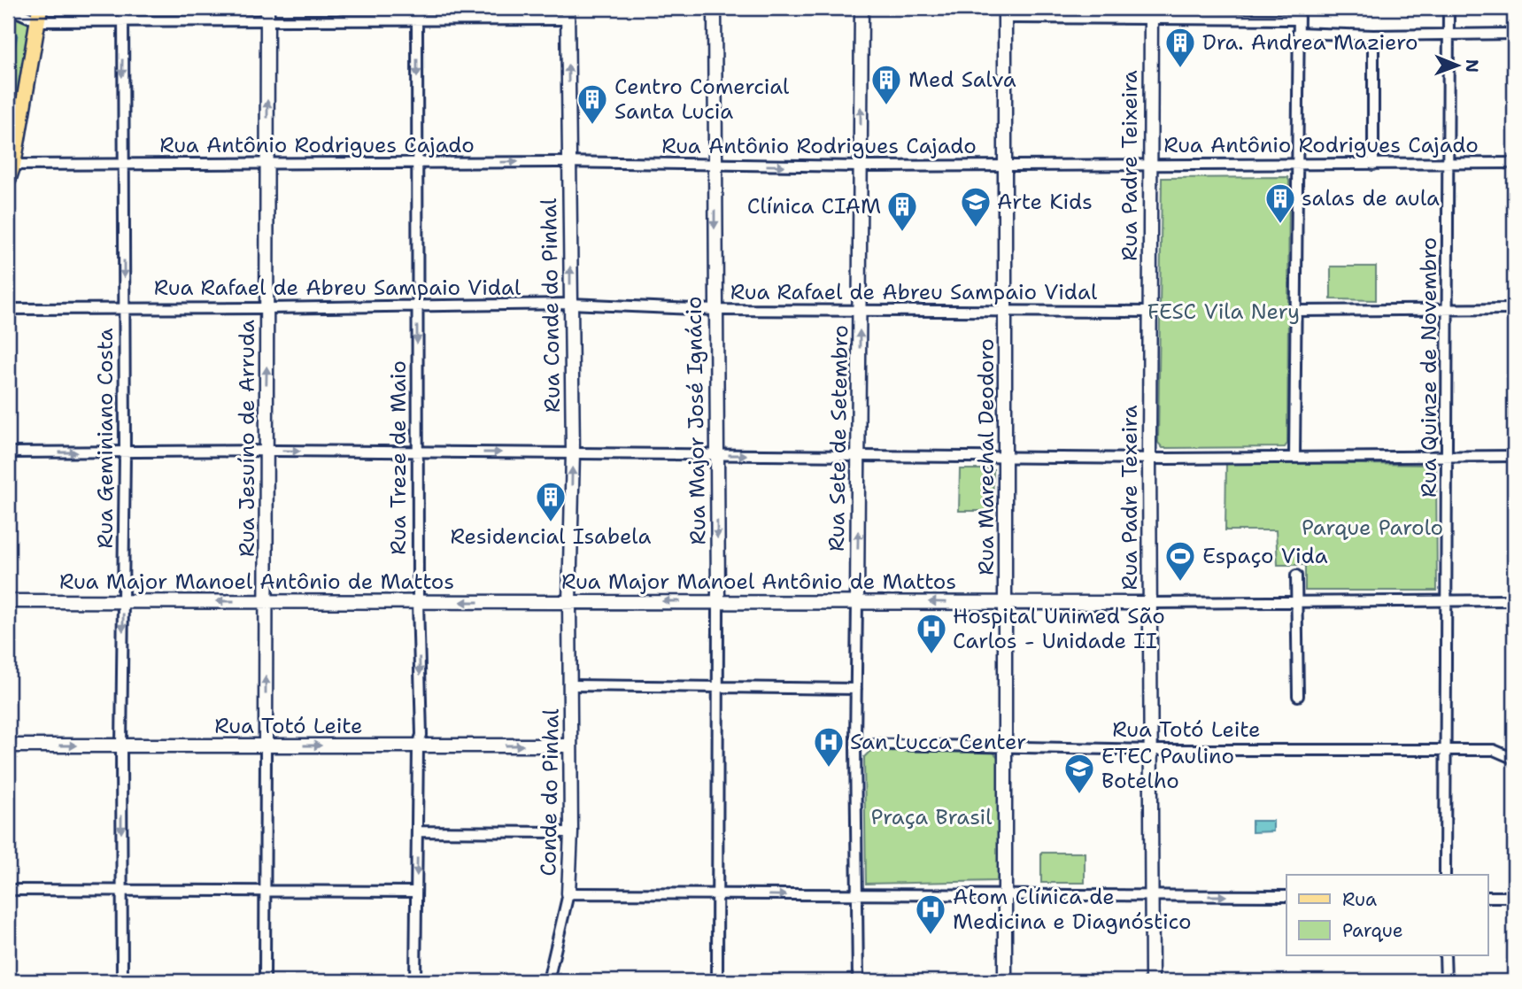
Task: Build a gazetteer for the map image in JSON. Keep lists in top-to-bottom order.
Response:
{
  "streets": {
    "street": [
      "Rua Antônio Rodrigues Cajado",
      "Rua Padre Teixeira",
      "Rua Rafael de Abreu Sampaio Vidal",
      "Rua Conde do Pinhal",
      "Rua Quinze de Novembro",
      "Rua Major José Ignácio",
      "Rua Geminiano Costa",
      "Rua Jesuíno de Arruda",
      "Rua Sete de Setembro",
      "Rua Marechal Deodoro",
      "Rua Treze de Maio",
      "Rua Padre Texeira",
      "Rua Major Manoel Antônio de Mattos",
      "Rua Totó Leite",
      "Conde do Pinhal"
    ]
  },
  "crossings": [
    ["Rua Antônio Rodrigues Cajado", "Rua Padre Teixeira"],
    ["Rua Antônio Rodrigues Cajado", "Rua Conde do Pinhal"],
    ["Rua Antônio Rodrigues Cajado", "Rua Quinze de Novembro"],
    ["Rua Antônio Rodrigues Cajado", "Rua Major José Ignácio"],
    ["Rua Antônio Rodrigues Cajado", "Rua Geminiano Costa"],
    ["Rua Antônio Rodrigues Cajado", "Rua Jesuíno de Arruda"],
    ["Rua Antônio Rodrigues Cajado", "Rua Sete de Setembro"],
    ["Rua Antônio Rodrigues Cajado", "Rua Marechal Deodoro"],
    ["Rua Antônio Rodrigues Cajado", "Rua Treze de Maio"],
    ["Rua Padre Teixeira", "Rua Rafael de Abreu Sampaio Vidal"],
    ["Rua Padre Teixeira", "Rua Padre Texeira"],
    ["Rua Rafael de Abreu Sampaio Vidal", "Rua Conde do Pinhal"],
    ["Rua Rafael de Abreu Sampaio Vidal", "Rua Major José Ignácio"],
    ["Rua Rafael de Abreu Sampaio Vidal", "Rua Geminiano Costa"],
    ["Rua Rafael de Abreu Sampaio Vidal", "Rua Jesuíno de Arruda"],
    ["Rua Rafael de Abreu Sampaio Vidal", "Rua Sete de Setembro"],
    ["Rua Rafael de Abreu Sampaio Vidal", "Rua Marechal Deodoro"],
    ["Rua Rafael de Abreu Sampaio Vidal", "Rua Treze de Maio"],
    ["Rua Rafael de Abreu Sampaio Vidal", "Rua Padre Texeira"],
    ["Rua Conde do Pinhal", "Rua Major Manoel Antônio de Mattos"],
    ["Rua Conde do Pinhal", "Conde do Pinhal"],
    ["Rua Quinze de Novembro", "Rua Major Manoel Antônio de Mattos"],
    ["Rua Quinze de Novembro", "Rua Totó Leite"],
    ["Rua Major José Ignácio", "Rua Major Manoel Antônio de Mattos"],
    ["Rua Geminiano Costa", "Rua Major Manoel Antônio de Mattos"],
    ["Rua Geminiano Costa", "Rua Totó Leite"],
    ["Rua Jesuíno de Arruda", "Rua Major Manoel Antônio de Mattos"],
    ["Rua Jesuíno de Arruda", "Rua Totó Leite"],
    ["Rua Sete de Setembro", "Rua Major Manoel Antônio de Mattos"],
    ["Rua Sete de Setembro", "Rua Totó Leite"],
    ["Rua Marechal Deodoro", "Rua Major Manoel Antônio de Mattos"],
    ["Rua Marechal Deodoro", "Rua Totó Leite"],
    ["Rua Treze de Maio", "Rua Major Manoel Antônio de Mattos"],
    ["Rua Treze de Maio", "Rua Totó Leite"],
    ["Rua Padre Texeira", "Rua Major Manoel Antônio de Mattos"],
    ["Rua Padre Texeira", "Rua Totó Leite"],
    ["Rua Major Manoel Antônio de Mattos", "Conde do Pinhal"],
    ["Rua Totó Leite", "Conde do Pinhal"]
  ],
  "one_way": [
    "Rua Conde do Pinhal",
    "Rua Geminiano Costa",
    "Rua Jesuíno de Arruda",
    "Rua Sete de Setembro",
    "Rua Treze de Maio",
    "Rua Major Manoel Antônio de Mattos"
  ],
  "parks": ["FESC Vila Nery", "Parque Parolo", "Praça Brasil"],
  "places": {
    "building": [
      "Dra. Andrea Maziero",
      "Med Salva",
      "Centro Comercial Santa Lucia",
      "salas de aula",
      "Clínica CIAM",
      "Residencial Isabela"
    ],
    "school or university": ["Arte Kids", "ETEC Paulino Botelho"],
    "sports": ["Espaço Vida"],
    "hospital": ["Hospital Unimed São Carlos - Unidade II", "San Lucca Center", "Atom Clínica de Medicina e Diagnóstico"]
  },
  "legend": ["Rua", "Parque"],
  "north": "right"
}
